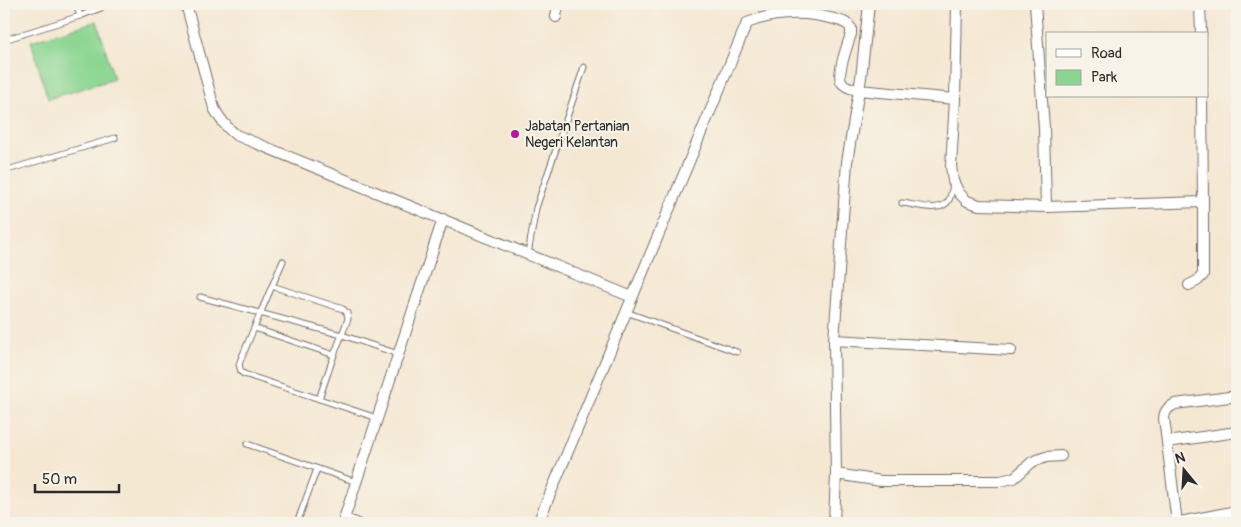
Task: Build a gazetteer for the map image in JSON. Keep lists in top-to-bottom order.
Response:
{
  "places": ["Jabatan Pertanian Negeri Kelantan"],
  "legend": ["Road", "Park"],
  "scale_bar": "50 m",
  "north": "top"
}
